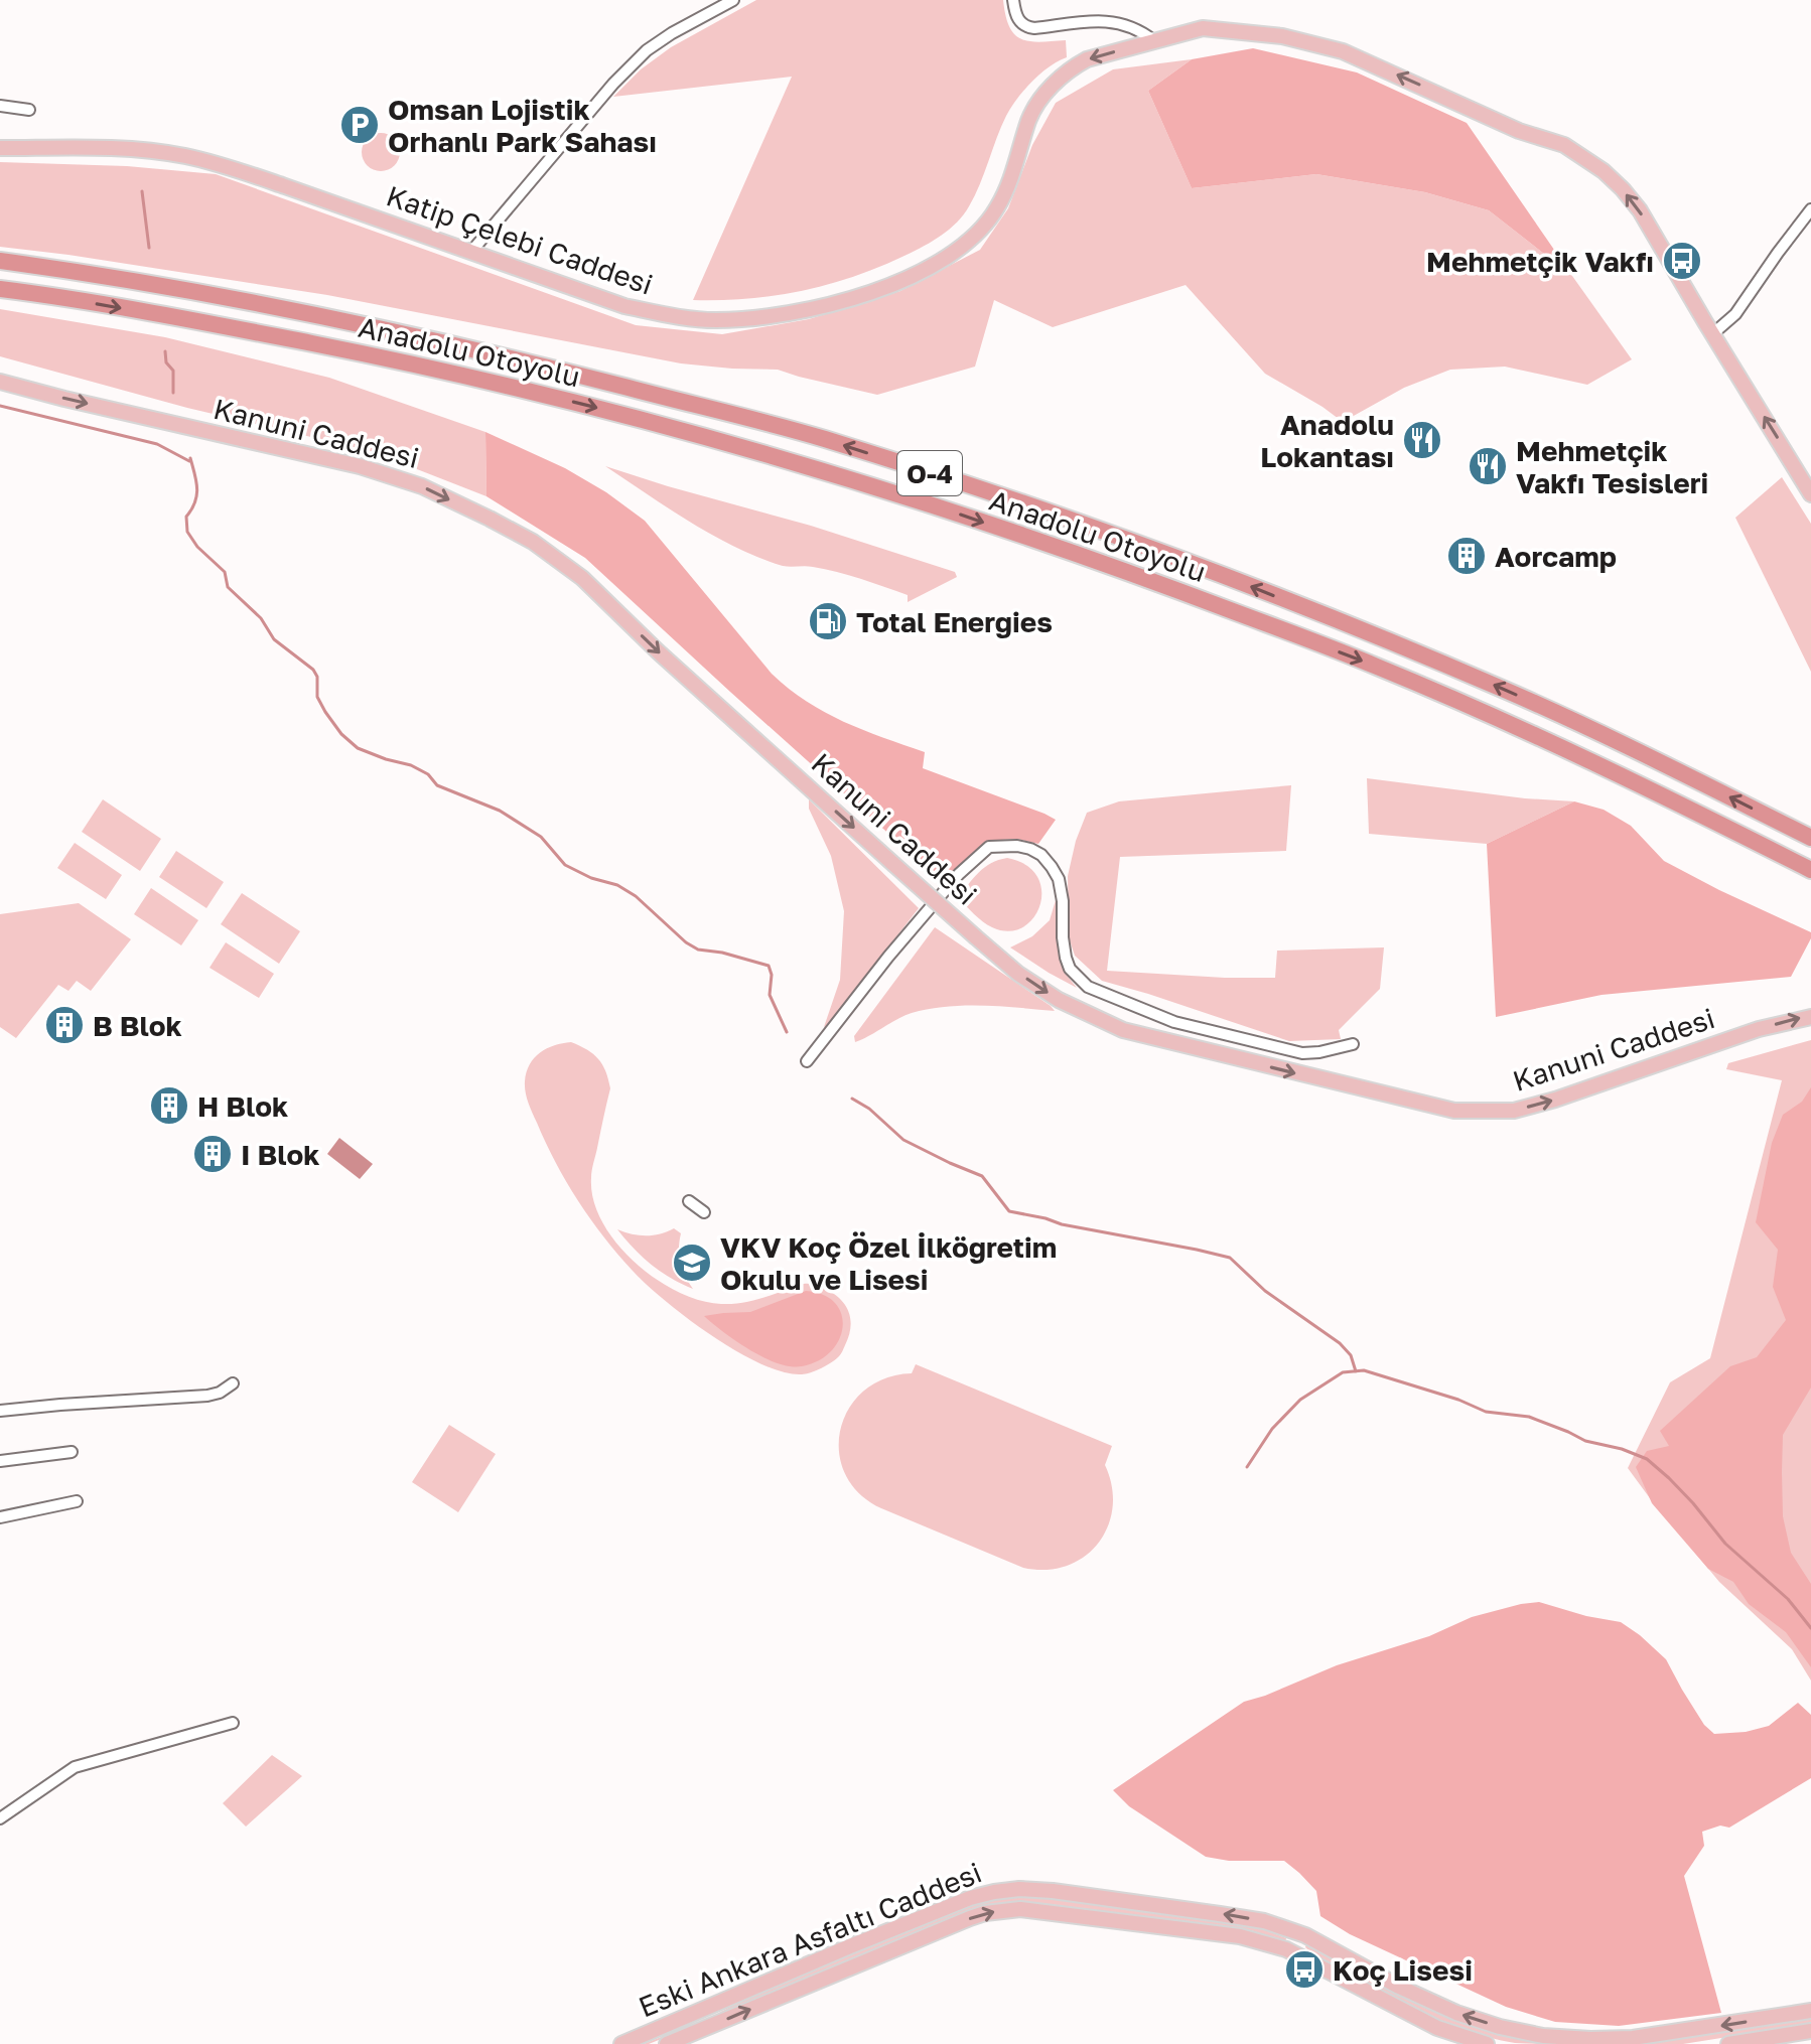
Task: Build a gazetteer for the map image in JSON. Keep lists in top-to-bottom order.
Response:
{
  "streets": {
    "highway": ["Anadolu Otoyolu", "O-4"],
    "main road": ["Katip Çelebi Caddesi", "Kanuni Caddesi", "Eski Ankara Asfaltı Caddesi"]
  },
  "one_way": ["Katip Çelebi Caddesi", "Kanuni Caddesi"],
  "places": {
    "parking": ["Omsan Lojistik Orhanlı Park Sahası"],
    "bus stop": ["Mehmetçik Vakfı", "Koç Lisesi"],
    "restaurant": ["Anadolu Lokantası", "Mehmetçik Vakfı Tesisleri"],
    "building": [
      "Aorcamp",
      "B Blok",
      "H Blok",
      "I Blok"
    ],
    "fuel station": ["Total Energies"],
    "school or university": ["VKV Koç Özel İlköğretim Okulu ve Lisesi"]
  }
}
